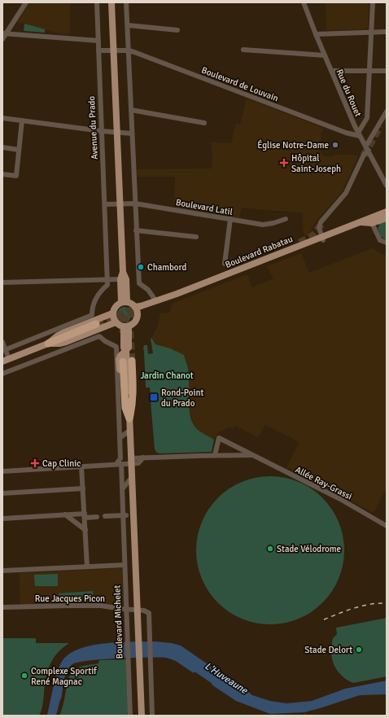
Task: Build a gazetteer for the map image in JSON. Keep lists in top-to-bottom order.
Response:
{
  "streets": {
    "main road": ["Boulevard Rabatau"],
    "street": [
      "Boulevard de Louvain",
      "Rue du Rouet",
      "Avenue du Prado",
      "Boulevard Latil",
      "Allée Ray-Grassi",
      "Rue Jacques Picon",
      "Boulevard Michelet"
    ]
  },
  "crossings": [
    ["Boulevard de Louvain", "Rue du Rouet"],
    ["Rue Jacques Picon", "Boulevard Michelet"]
  ],
  "water": ["L'Huveaune"],
  "parks": ["Jardin Chanot"],
  "places": {
    "other": [
      "Église Notre-Dame",
      "Chambord",
      "Stade Vélodrome",
      "Stade Delort",
      "Complexe Sportif René Magnac"
    ],
    "health": ["Hôpital Saint-Joseph", "Cap Clinic"],
    "transit": ["Rond-Point du Prado"]
  }
}
